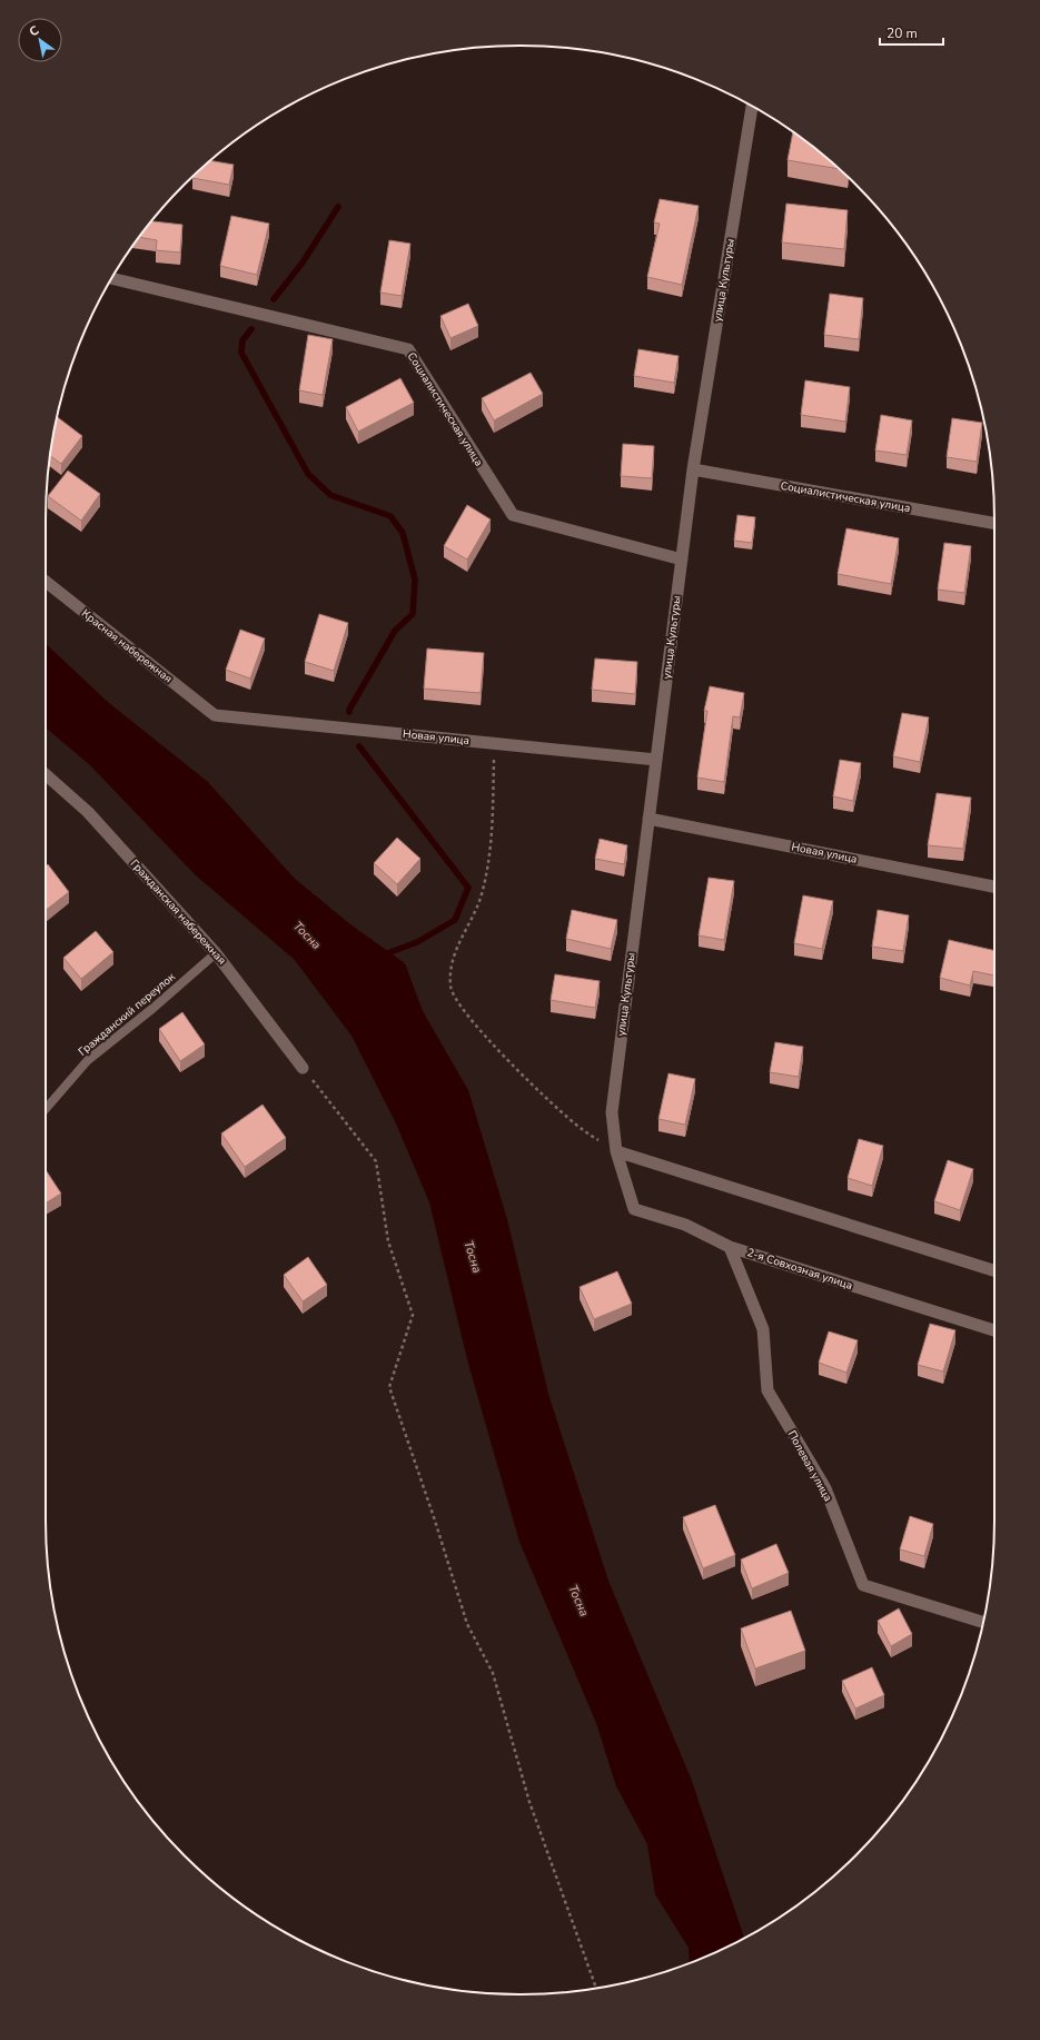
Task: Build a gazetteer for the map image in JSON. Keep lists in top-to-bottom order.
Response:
{
  "streets": {
    "street": [
      "улица Культуры",
      "Социалистическая улица",
      "Красная набережная",
      "Новая улица",
      "Гражданская набережная",
      "2-я Совхозная улица",
      "Полевая улица"
    ],
    "lane": ["Гражданский переулок"]
  },
  "crossings": [
    ["улица Культуры", "Социалистическая улица"],
    ["улица Культуры", "Новая улица"],
    ["улица Культуры", "2-я Совхозная улица"],
    ["Красная набережная", "Новая улица"],
    ["Гражданская набережная", "Гражданский переулок"],
    ["2-я Совхозная улица", "Полевая улица"]
  ],
  "water": ["Тосна"],
  "scale_bar": "20 m",
  "north": "top left"
}
